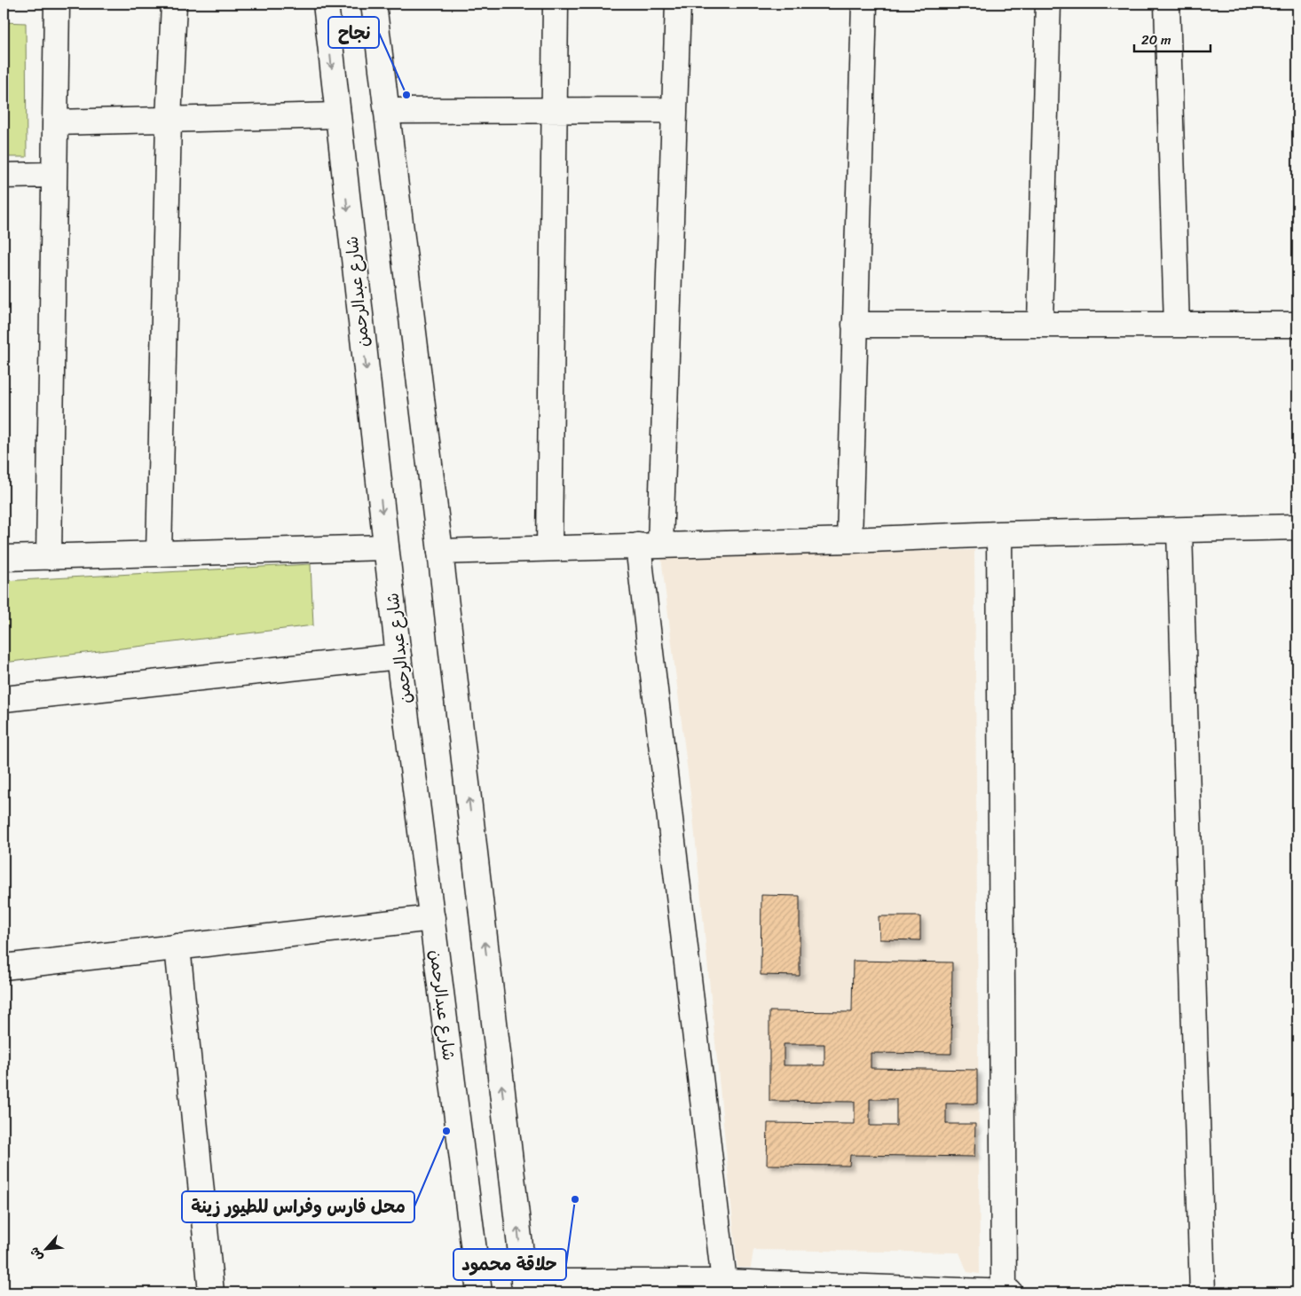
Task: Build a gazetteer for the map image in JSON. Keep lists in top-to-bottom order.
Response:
{
  "streets": {
    "street": ["شارع عبدالرحمن"]
  },
  "places": ["نجاح", "محل فارس وفراس للطيور زينة", "حلاقة محمود"],
  "scale_bar": "20 m",
  "north": "bottom left"
}
